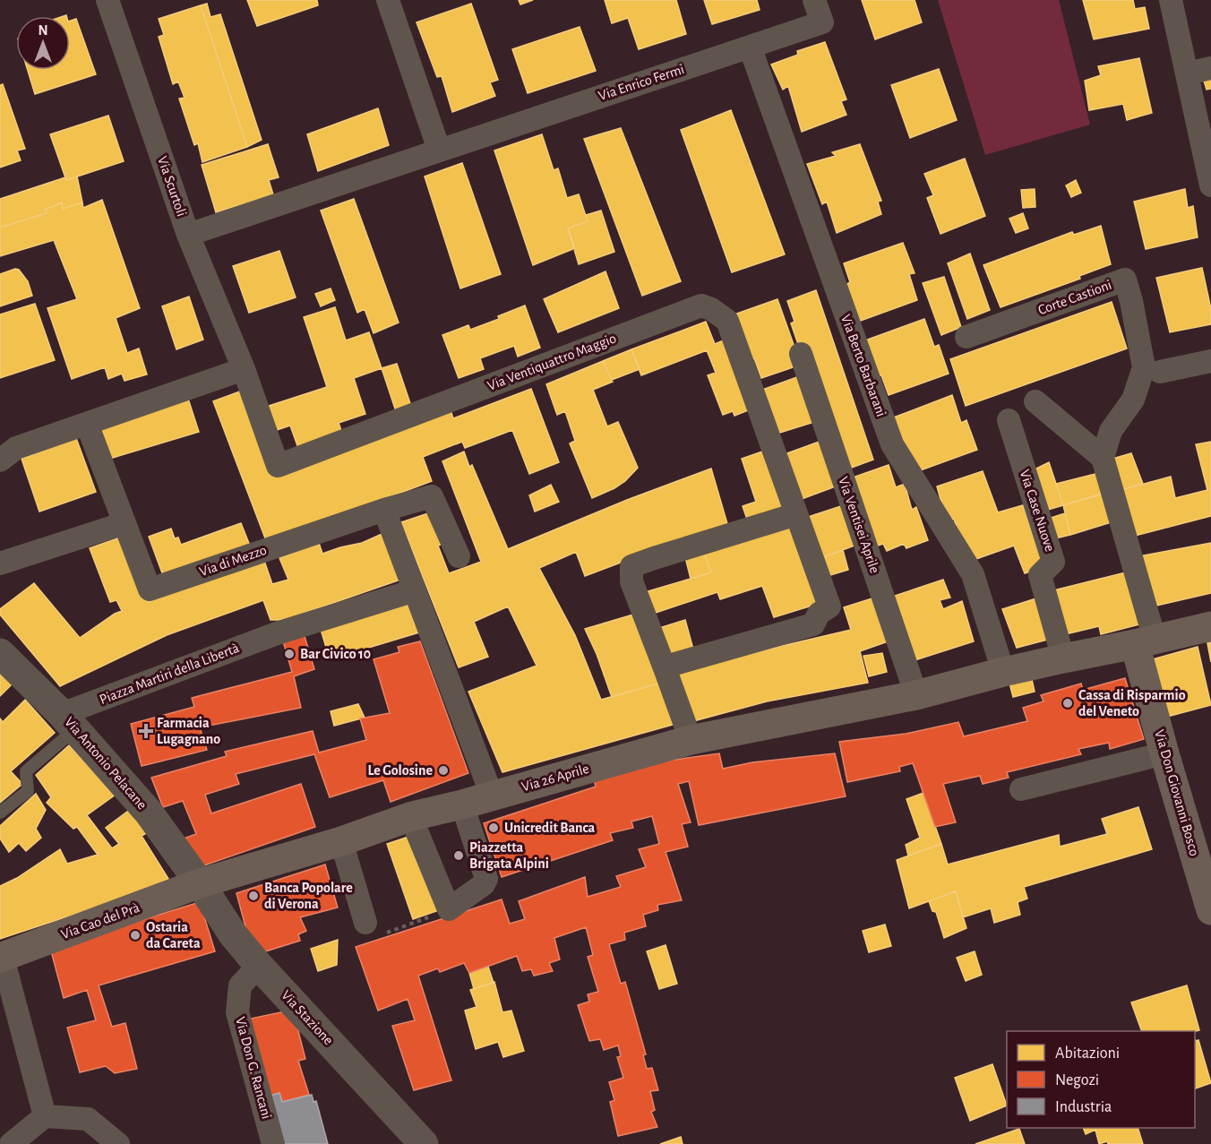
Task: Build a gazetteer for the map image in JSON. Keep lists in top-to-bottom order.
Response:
{
  "streets": {
    "main road": ["Via 26 Aprile", "Via Don Giovanni Bosco", "Via Cao del Prà"],
    "street": [
      "Via Enrico Fermi",
      "Via Scurtoli",
      "Corte Castioni",
      "Via Ventiquattro Maggio",
      "Via Berto Barbarani",
      "Via Case Nuove",
      "Via Ventisei Aprile",
      "Via di Mezzo",
      "Piazza Martiri della Libertà",
      "Via Antonio Pelacane",
      "Via Stazione",
      "Via Don G. Rancani"
    ]
  },
  "crossings": [
    ["Via Enrico Fermi", "Via Scurtoli"],
    ["Via Enrico Fermi", "Via Berto Barbarani"],
    ["Via Scurtoli", "Via Ventiquattro Maggio"],
    ["Via Ventisei Aprile", "Via 26 Aprile"],
    ["Piazza Martiri della Libertà", "Via Antonio Pelacane"],
    ["Via Antonio Pelacane", "Via 26 Aprile"],
    ["Via Antonio Pelacane", "Via Cao del Prà"],
    ["Via Antonio Pelacane", "Via Stazione"],
    ["Via 26 Aprile", "Via Cao del Prà"],
    ["Via 26 Aprile", "Via Stazione"],
    ["Via Cao del Prà", "Via Stazione"],
    ["Via Stazione", "Via Don G. Rancani"]
  ],
  "places": {
    "other": [
      "Bar Civico 10",
      "Cassa di Risparmio del Veneto",
      "Le Golosine",
      "Unicredit Banca",
      "Piazzetta Brigata Alpini",
      "Banca Popolare di Verona",
      "Ostaria da Careta"
    ],
    "health": ["Farmacia Lugagnano"]
  },
  "legend": ["Abitazioni", "Negozi", "Industria"],
  "north": "top"
}
